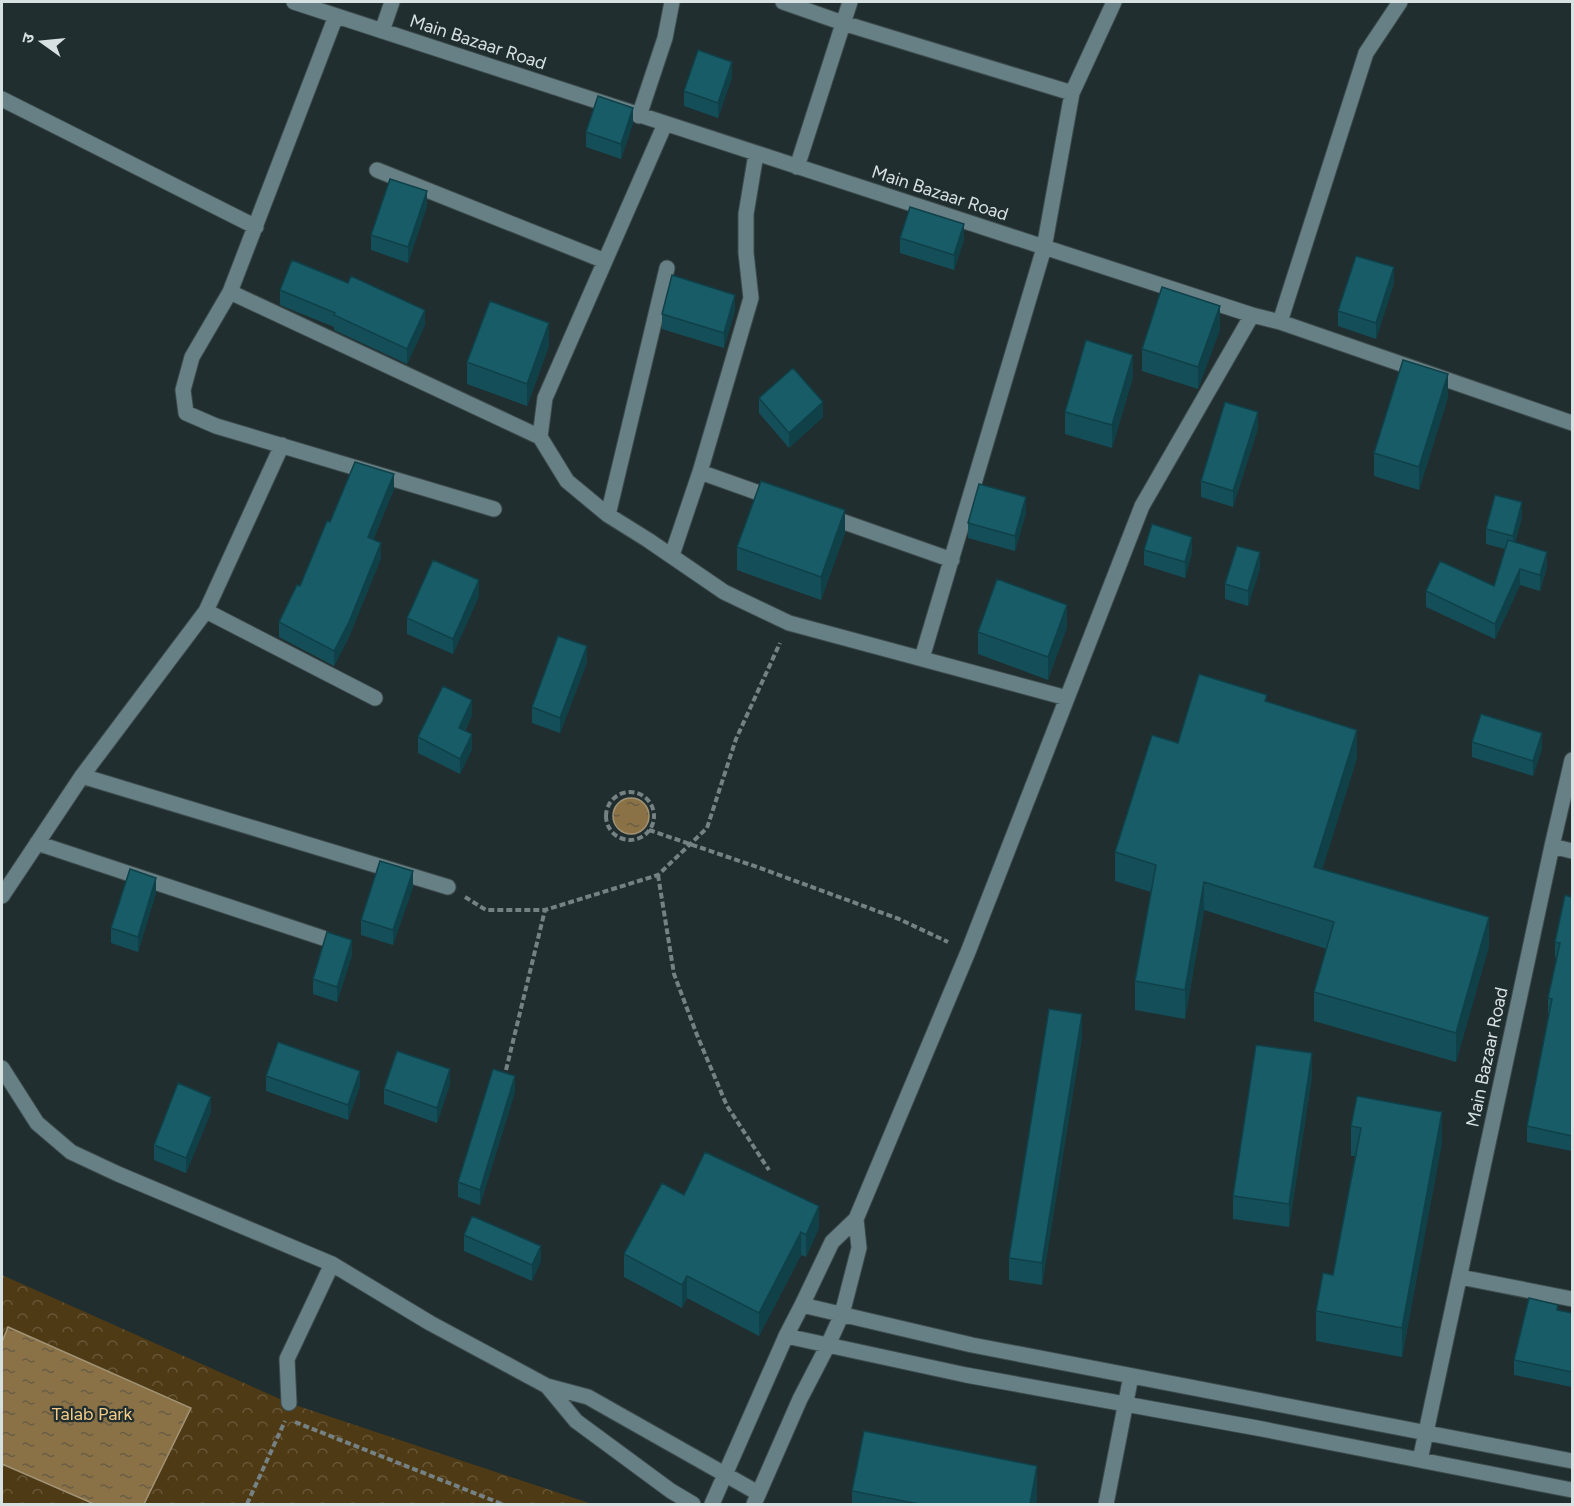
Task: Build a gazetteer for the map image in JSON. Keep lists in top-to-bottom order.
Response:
{
  "streets": {
    "street": ["Main Bazaar Road"]
  },
  "parks": ["Talab Park"],
  "north": "left"
}
